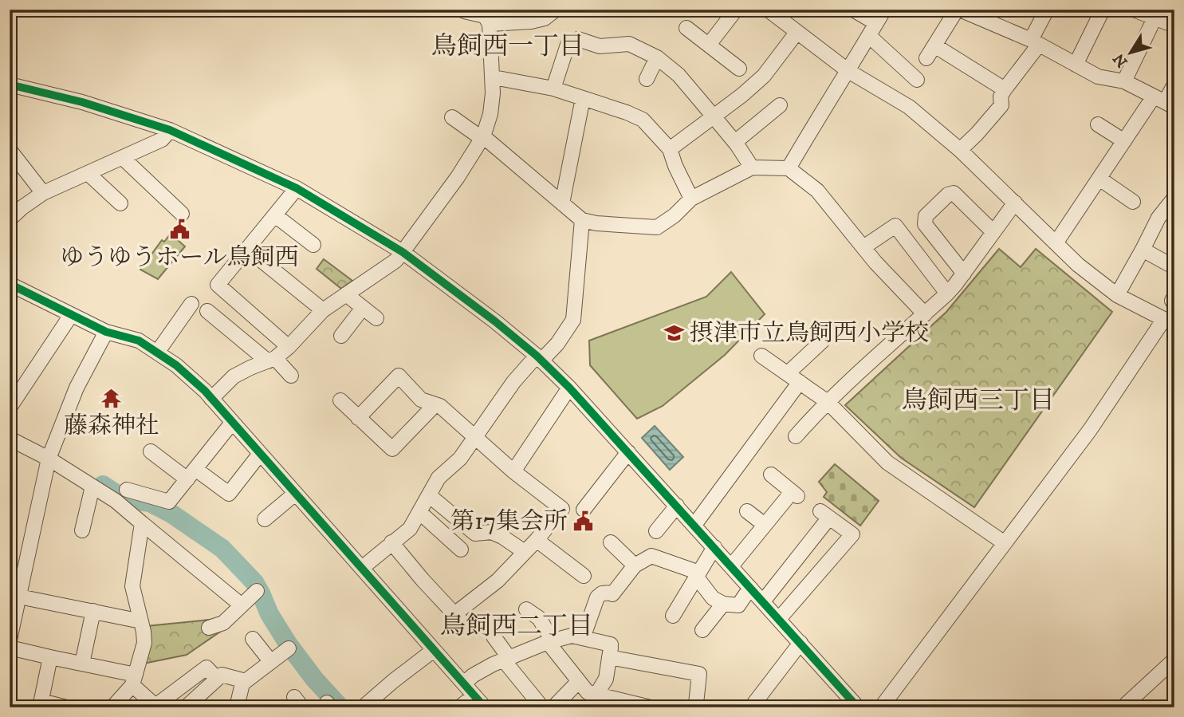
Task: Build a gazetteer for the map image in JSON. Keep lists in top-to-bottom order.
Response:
{
  "districts": ["鳥飼西一丁目", "鳥飼西三丁目", "鳥飼西二丁目"],
  "places": {
    "public building": ["ゆうゆうホール鳥飼西", "第17集会所"],
    "school or university": ["摂津市立鳥飼西小学校"],
    "temple": ["藤森神社"]
  },
  "north": "bottom left"
}
